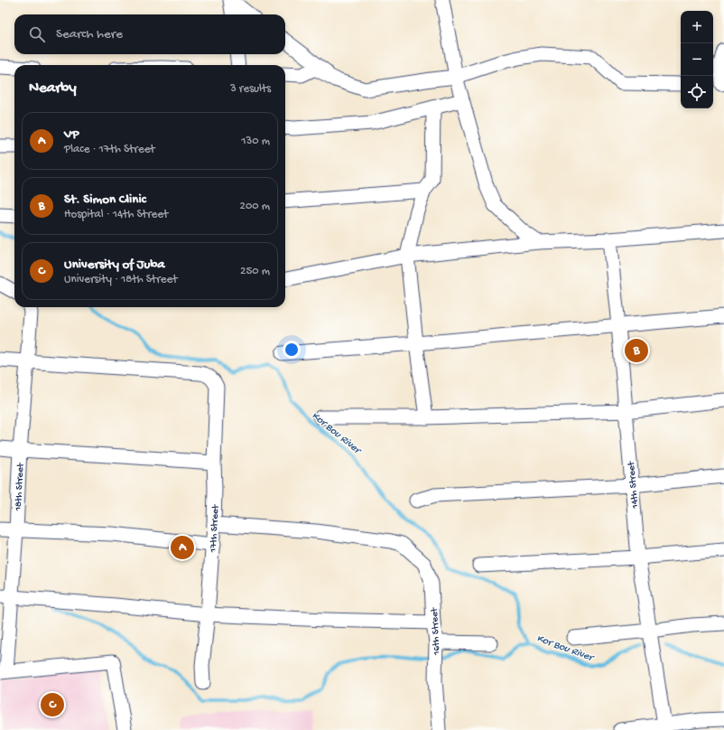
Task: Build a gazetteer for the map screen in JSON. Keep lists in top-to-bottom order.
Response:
{
  "streets": {
    "street": [
      "14th Street",
      "18th Street",
      "17th Street",
      "16th Street"
    ]
  },
  "crossings": [
    ["18th Street", "17th Street"],
    ["17th Street", "16th Street"]
  ],
  "water": ["Kor Bou River"],
  "page": {
    "map_buttons": ["+", "−"],
    "search": "Search here",
    "heading": ["Nearby", "3 results"],
    "list": [
      {
        "mark": "A",
        "name": "VP",
        "note": "Place · 17th Street",
        "value": "130 m"
      },
      {
        "mark": "B",
        "name": "St. Simon Clinic",
        "note": "Hospital · 14th Street",
        "value": "200 m"
      },
      {
        "mark": "C",
        "name": "University of Juba",
        "note": "University · 18th Street",
        "value": "250 m"
      }
    ],
    "pins": ["B", "A", "C"]
  }
}
